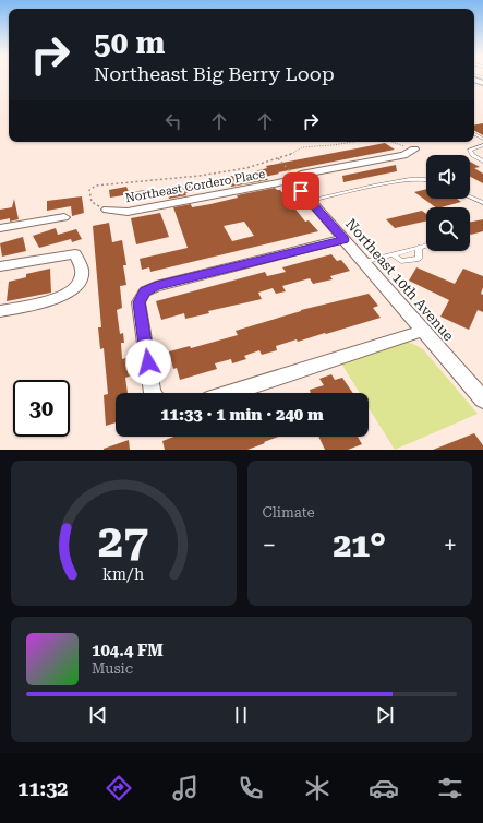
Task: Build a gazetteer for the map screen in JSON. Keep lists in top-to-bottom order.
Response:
{
  "streets": {
    "street": ["Northeast Cordero Place", "Northeast 10th Avenue"]
  },
  "crossings": [
    ["Northeast Cordero Place", "Northeast 10th Avenue"]
  ],
  "page": {
    "turn": ["50 m", "Northeast Big Berry Loop"],
    "limit": "30",
    "trip": "11:33 · 1 min · 240 m",
    "tile": "Climate",
    "heat": ["−", "21°", "+"],
    "song": ["104.4 FM", "Music"],
    "tabs": "11:32",
    "gauge": ["27", "km/h"]
  }
}
